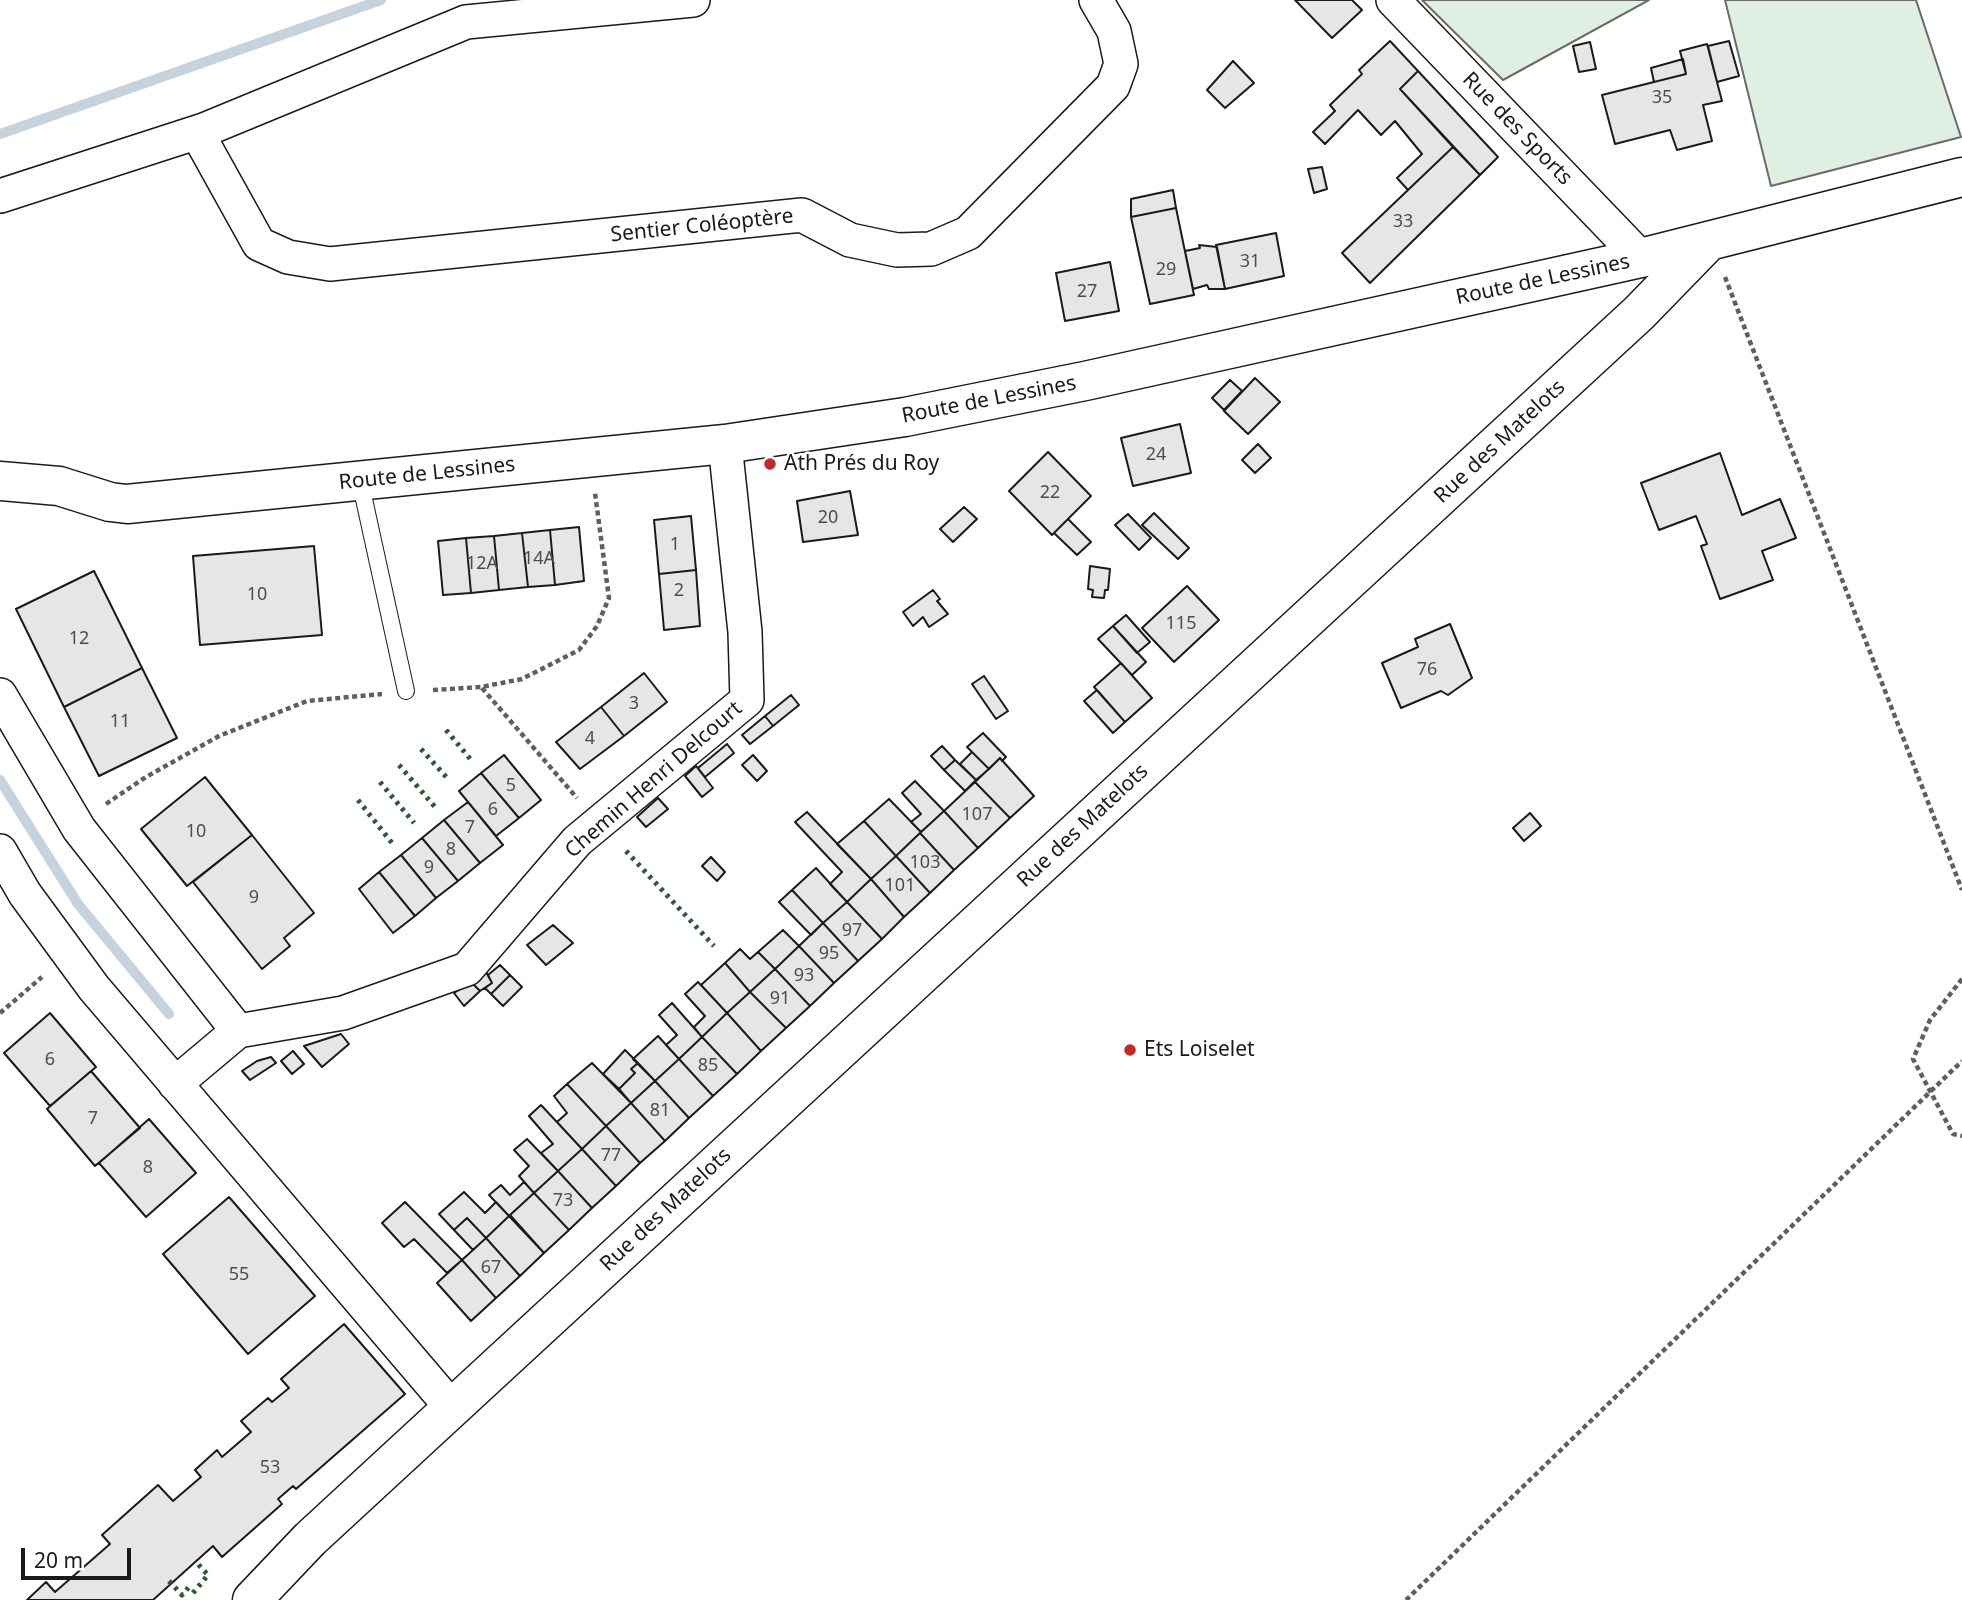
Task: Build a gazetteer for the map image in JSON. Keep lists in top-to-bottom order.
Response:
{
  "streets": {
    "main road": ["Route de Lessines", "Rue des Matelots"],
    "street": ["Rue des Sports", "Sentier Coléoptère", "Chemin Henri Delcourt"]
  },
  "crossings": [
    ["Rue des Sports", "Route de Lessines"],
    ["Route de Lessines", "Rue des Matelots"],
    ["Route de Lessines", "Chemin Henri Delcourt"]
  ],
  "places": ["Ath Prés du Roy", "Ets Loiselet"],
  "house_numbers": [
    "35",
    "33",
    "31",
    "29",
    "27",
    "24",
    "22",
    "20",
    "1",
    "14A",
    "12A",
    "2",
    "10",
    "115",
    "12",
    "76",
    "3",
    "11",
    "4",
    "5",
    "6",
    "107",
    "7",
    "10",
    "8",
    "103",
    "9",
    "101",
    "9",
    "97",
    "95",
    "93",
    "91",
    "6",
    "85",
    "81",
    "7",
    "77",
    "8",
    "73",
    "67",
    "55",
    "53"
  ],
  "scale_bar": "20 m"
}
